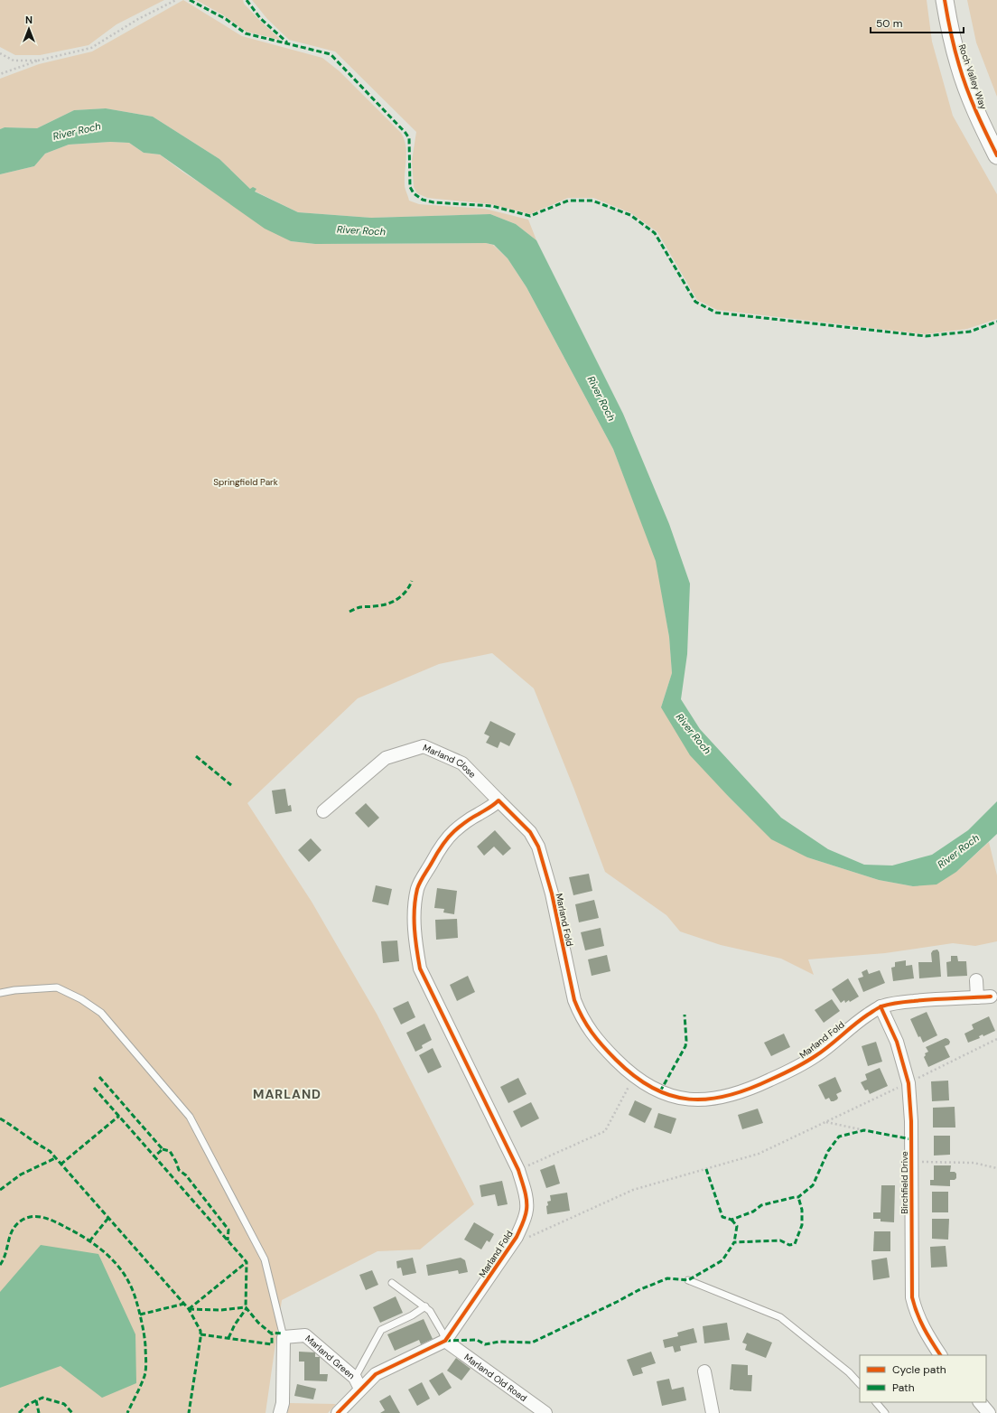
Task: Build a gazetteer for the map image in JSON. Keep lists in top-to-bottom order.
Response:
{
  "streets": {
    "main road": ["Roch Valley Way"],
    "street": [
      "Marland Close",
      "Marland Fold",
      "Birchfield Drive",
      "Marland Green",
      "Marland Old Road"
    ]
  },
  "crossings": [
    ["Marland Close", "Marland Fold"],
    ["Marland Fold", "Birchfield Drive"],
    ["Marland Fold", "Marland Green"],
    ["Marland Fold", "Marland Old Road"]
  ],
  "districts": ["MARLAND"],
  "water": ["River Roch"],
  "parks": ["Springfield Park"],
  "legend": ["Cycle path", "Path"],
  "scale_bar": "50 m",
  "north": "top"
}
